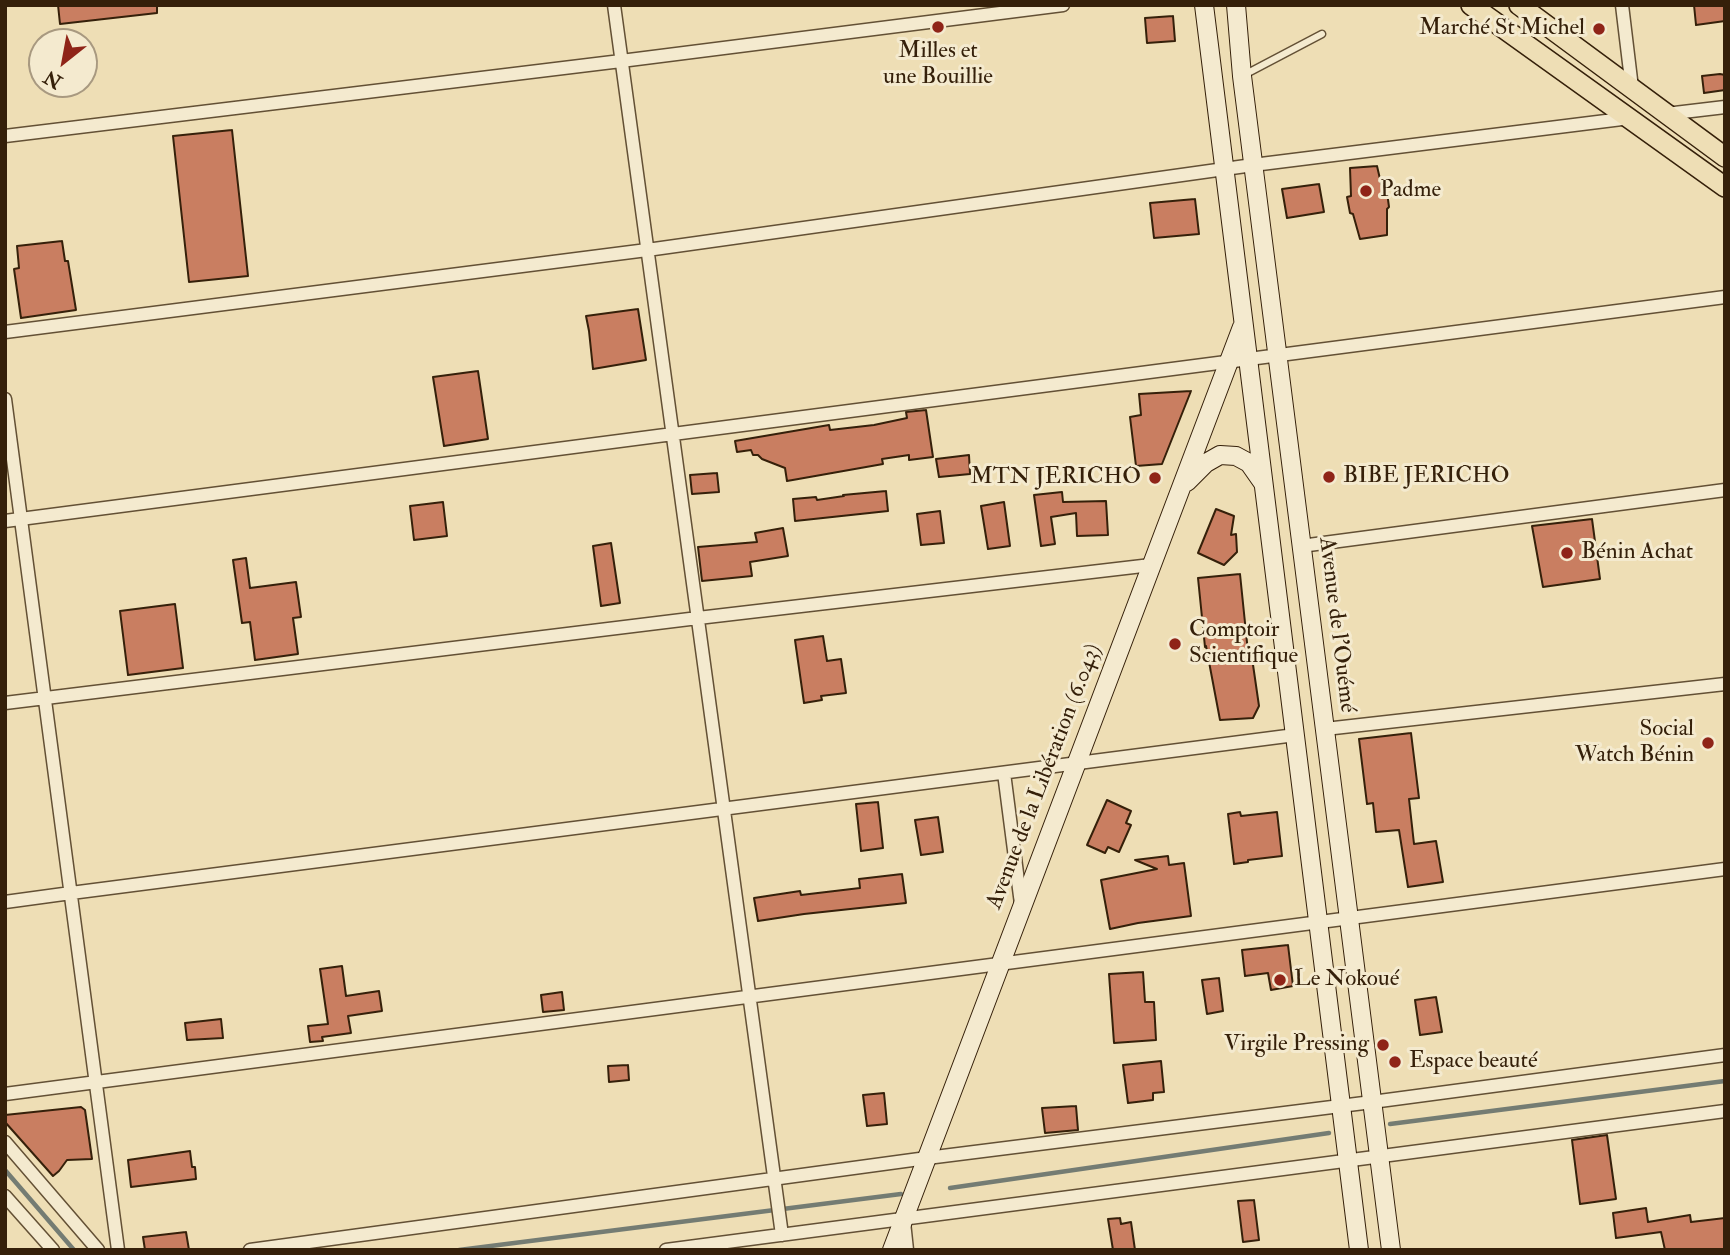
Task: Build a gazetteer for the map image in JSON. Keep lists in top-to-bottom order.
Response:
{
  "streets": {
    "main road": ["Avenue de l'Ouémé", "Avenue de la Libération (6.043)"]
  },
  "places": [
    "Milles et une Bouillie",
    "Marché St Michel",
    "Padme",
    "BIBE JERICHO",
    "MTN JERICHO",
    "Bénin Achat",
    "Comptoir Scientifique",
    "Social Watch Bénin",
    "Le Nokoué",
    "Virgile Pressing",
    "Espace beauté"
  ],
  "north": "bottom left"
}
